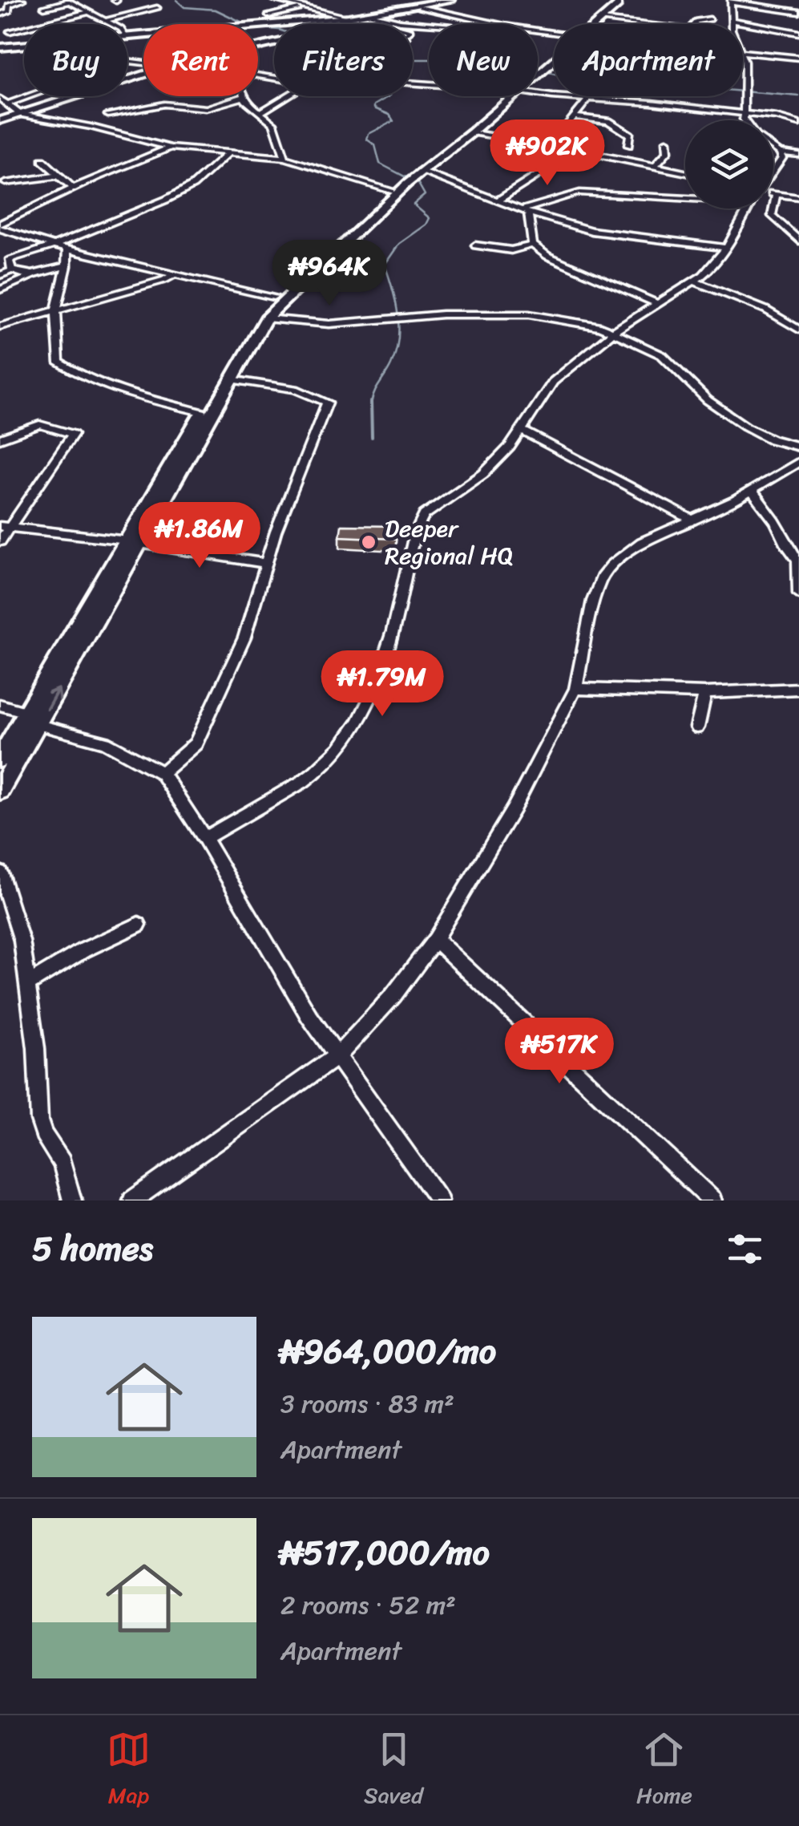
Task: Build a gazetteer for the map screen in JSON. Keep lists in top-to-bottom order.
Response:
{
  "places": ["Deeper Regional HQ"],
  "page": {
    "chip": [
      "Buy",
      "Rent",
      "Filters",
      "New",
      "Apartment"
    ],
    "price": [
      "₦902K",
      "₦964K",
      "₦1.86M",
      "₦1.79M",
      "₦517K"
    ],
    "heading": "5 homes",
    "list": [
      {
        "name": "₦964,000/mo",
        "note": "3 rooms · 83 m² · Apartment"
      },
      {
        "name": "₦517,000/mo",
        "note": "2 rooms · 52 m² · Apartment"
      }
    ],
    "tabs": ["Map", "Saved", "Home"]
  }
}
